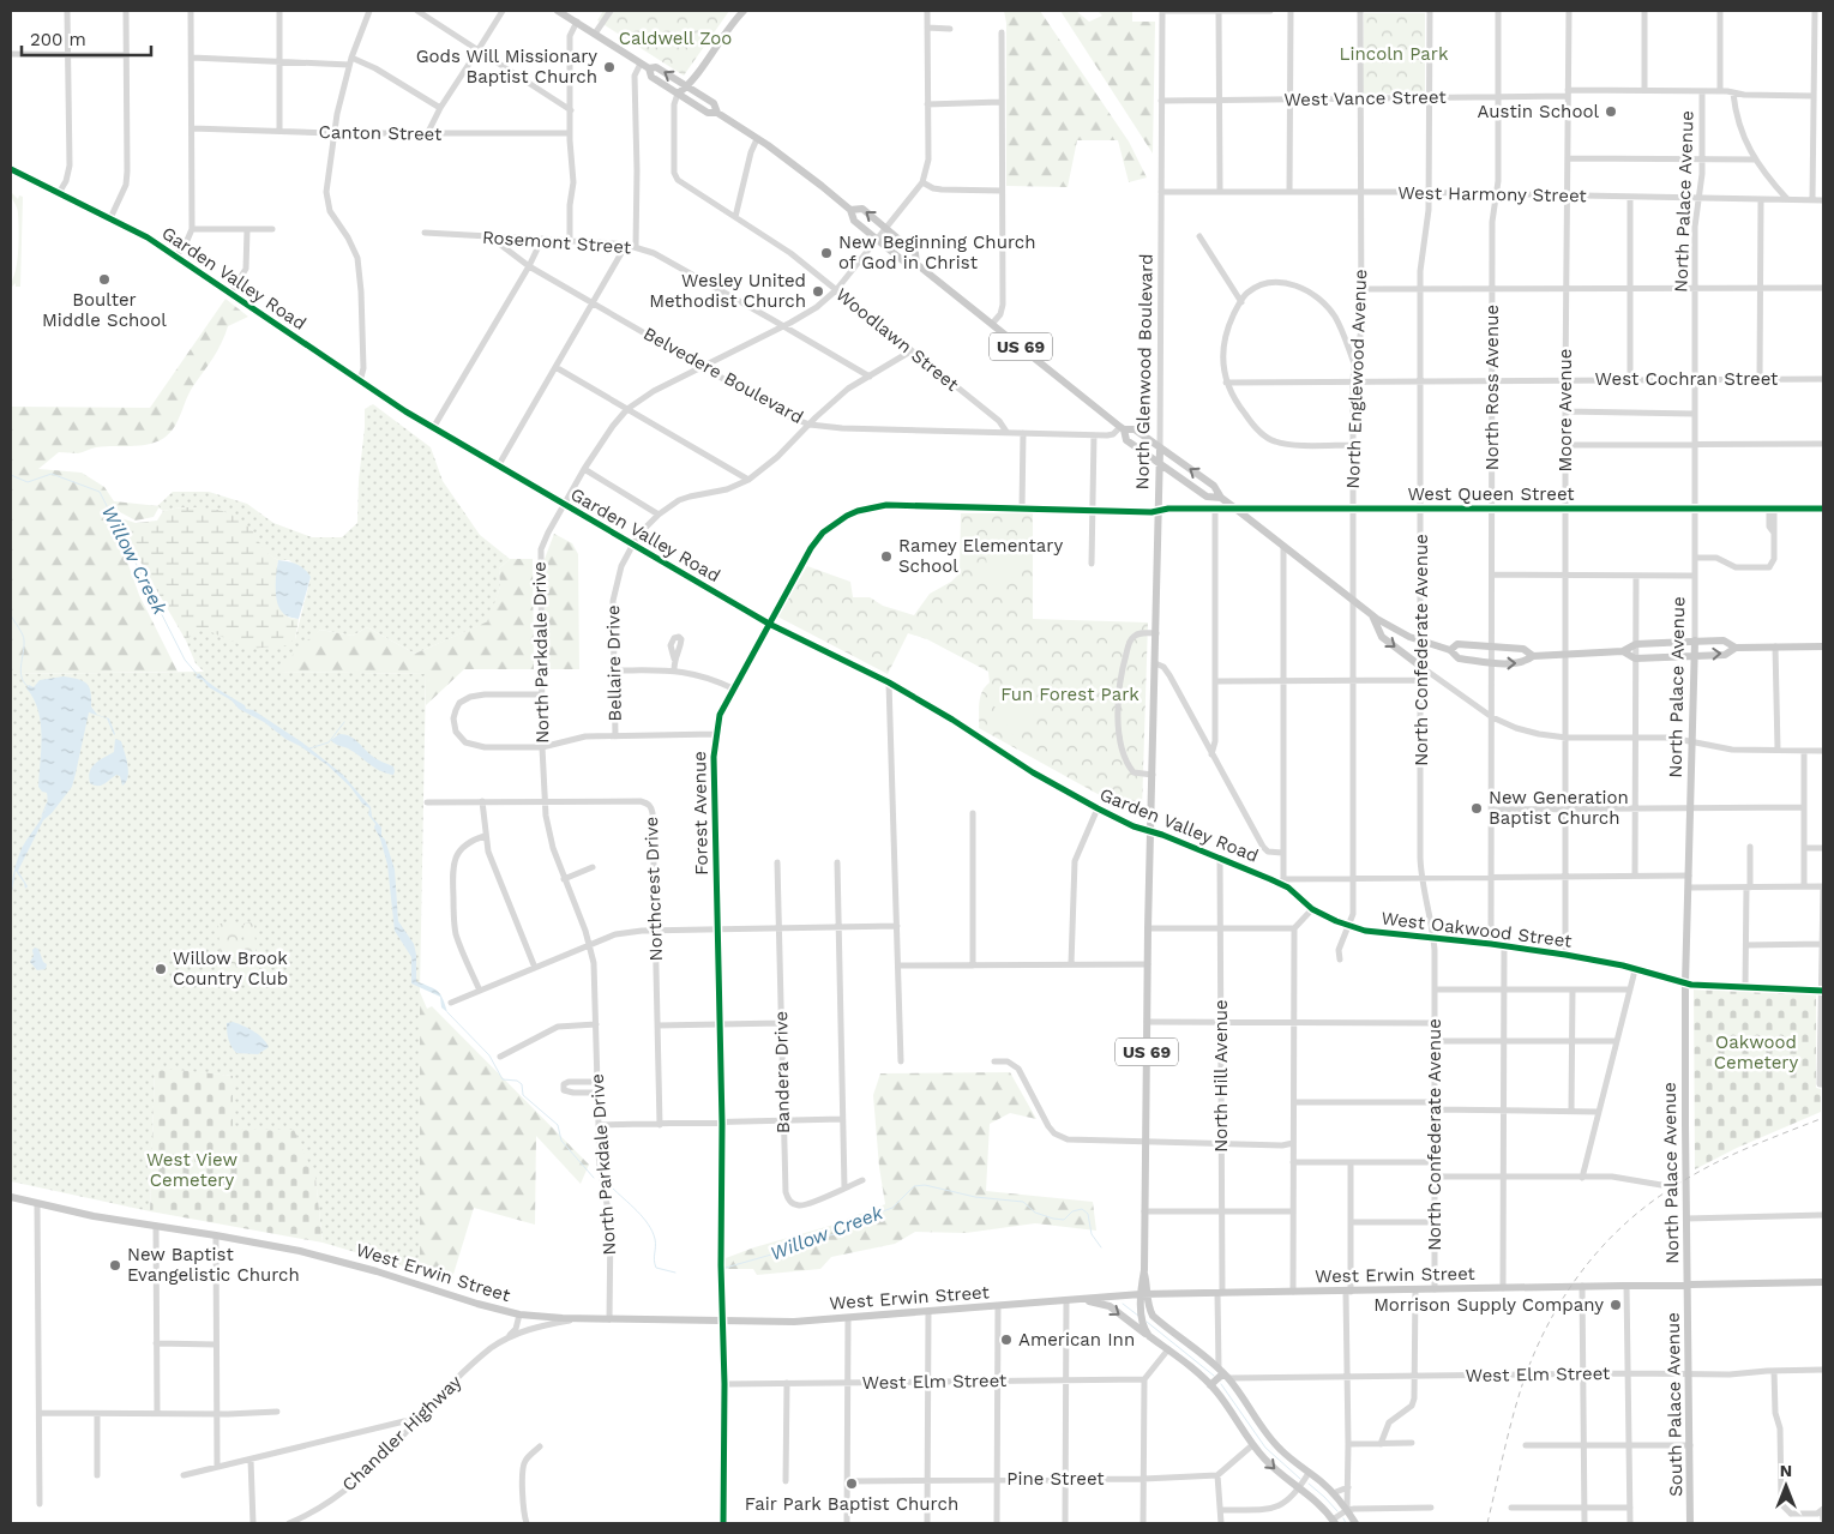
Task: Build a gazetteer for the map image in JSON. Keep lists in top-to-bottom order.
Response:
{
  "streets": {
    "main road": [
      "North Palace Avenue",
      "US 69",
      "North Glenwood Boulevard",
      "West Erwin Street",
      "South Palace Avenue"
    ],
    "street": [
      "West Vance Street",
      "Canton Street",
      "West Harmony Street",
      "Rosemont Street",
      "Garden Valley Road",
      "Woodlawn Street",
      "Belvedere Boulevard",
      "North Englewood Avenue",
      "West Cochran Street",
      "North Ross Avenue",
      "Moore Avenue",
      "West Queen Street",
      "North Confederate Avenue",
      "North Parkdale Drive",
      "Bellaire Drive",
      "Forest Avenue",
      "Northcrest Drive",
      "West Oakwood Street",
      "Bandera Drive",
      "North Hill Avenue",
      "West Elm Street",
      "Chandler Highway",
      "Pine Street"
    ]
  },
  "crossings": [
    ["West Vance Street", "North Palace Avenue"],
    ["West Vance Street", "North Glenwood Boulevard"],
    ["West Vance Street", "North Englewood Avenue"],
    ["West Vance Street", "North Ross Avenue"],
    ["West Vance Street", "Moore Avenue"],
    ["West Vance Street", "North Confederate Avenue"],
    ["West Harmony Street", "North Palace Avenue"],
    ["West Harmony Street", "North Glenwood Boulevard"],
    ["West Harmony Street", "North Englewood Avenue"],
    ["West Harmony Street", "North Ross Avenue"],
    ["West Harmony Street", "Moore Avenue"],
    ["West Harmony Street", "North Confederate Avenue"],
    ["North Palace Avenue", "Garden Valley Road"],
    ["North Palace Avenue", "West Cochran Street"],
    ["North Palace Avenue", "West Queen Street"],
    ["North Palace Avenue", "West Oakwood Street"],
    ["North Palace Avenue", "West Erwin Street"],
    ["North Palace Avenue", "South Palace Avenue"],
    ["Rosemont Street", "Belvedere Boulevard"],
    ["Rosemont Street", "North Parkdale Drive"],
    ["Rosemont Street", "Bellaire Drive"],
    ["Garden Valley Road", "North Glenwood Boulevard"],
    ["Garden Valley Road", "North Englewood Avenue"],
    ["Garden Valley Road", "North Ross Avenue"],
    ["Garden Valley Road", "Moore Avenue"],
    ["Garden Valley Road", "North Confederate Avenue"],
    ["Garden Valley Road", "North Parkdale Drive"],
    ["Garden Valley Road", "Bellaire Drive"],
    ["Garden Valley Road", "Forest Avenue"],
    ["Garden Valley Road", "West Oakwood Street"],
    ["Garden Valley Road", "North Hill Avenue"],
    ["Woodlawn Street", "US 69"],
    ["Woodlawn Street", "Belvedere Boulevard"],
    ["Woodlawn Street", "North Parkdale Drive"],
    ["Woodlawn Street", "Bellaire Drive"],
    ["US 69", "North Glenwood Boulevard"],
    ["US 69", "Belvedere Boulevard"],
    ["US 69", "North Parkdale Drive"],
    ["US 69", "West Erwin Street"],
    ["North Glenwood Boulevard", "West Queen Street"],
    ["North Glenwood Boulevard", "Forest Avenue"],
    ["North Glenwood Boulevard", "West Erwin Street"],
    ["Belvedere Boulevard", "North Parkdale Drive"],
    ["Belvedere Boulevard", "Bellaire Drive"],
    ["North Englewood Avenue", "West Cochran Street"],
    ["North Englewood Avenue", "West Queen Street"],
    ["North Englewood Avenue", "West Oakwood Street"],
    ["West Cochran Street", "North Ross Avenue"],
    ["West Cochran Street", "Moore Avenue"],
    ["West Cochran Street", "North Confederate Avenue"],
    ["North Ross Avenue", "West Queen Street"],
    ["North Ross Avenue", "West Oakwood Street"],
    ["Moore Avenue", "West Queen Street"],
    ["Moore Avenue", "West Oakwood Street"],
    ["West Queen Street", "North Confederate Avenue"],
    ["West Queen Street", "Forest Avenue"],
    ["North Confederate Avenue", "West Oakwood Street"],
    ["North Confederate Avenue", "West Erwin Street"],
    ["North Parkdale Drive", "Northcrest Drive"],
    ["North Parkdale Drive", "West Erwin Street"],
    ["Forest Avenue", "West Erwin Street"],
    ["Forest Avenue", "West Elm Street"],
    ["North Hill Avenue", "West Erwin Street"],
    ["North Hill Avenue", "West Elm Street"],
    ["West Erwin Street", "South Palace Avenue"],
    ["West Erwin Street", "Chandler Highway"],
    ["West Elm Street", "South Palace Avenue"]
  ],
  "water": ["Willow Creek"],
  "parks": [
    "Caldwell Zoo",
    "Lincoln Park",
    "Fun Forest Park",
    "Oakwood Cemetery",
    "West View Cemetery"
  ],
  "places": [
    "Gods Will Missionary Baptist Church",
    "Austin School",
    "New Beginning Church of God in Christ",
    "Boulter Middle School",
    "Wesley United Methodist Church",
    "Ramey Elementary School",
    "New Generation Baptist Church",
    "Willow Brook Country Club",
    "New Baptist Evangelistic Church",
    "Morrison Supply Company",
    "American Inn",
    "Fair Park Baptist Church"
  ],
  "scale_bar": "200 m",
  "north": "top"
}
